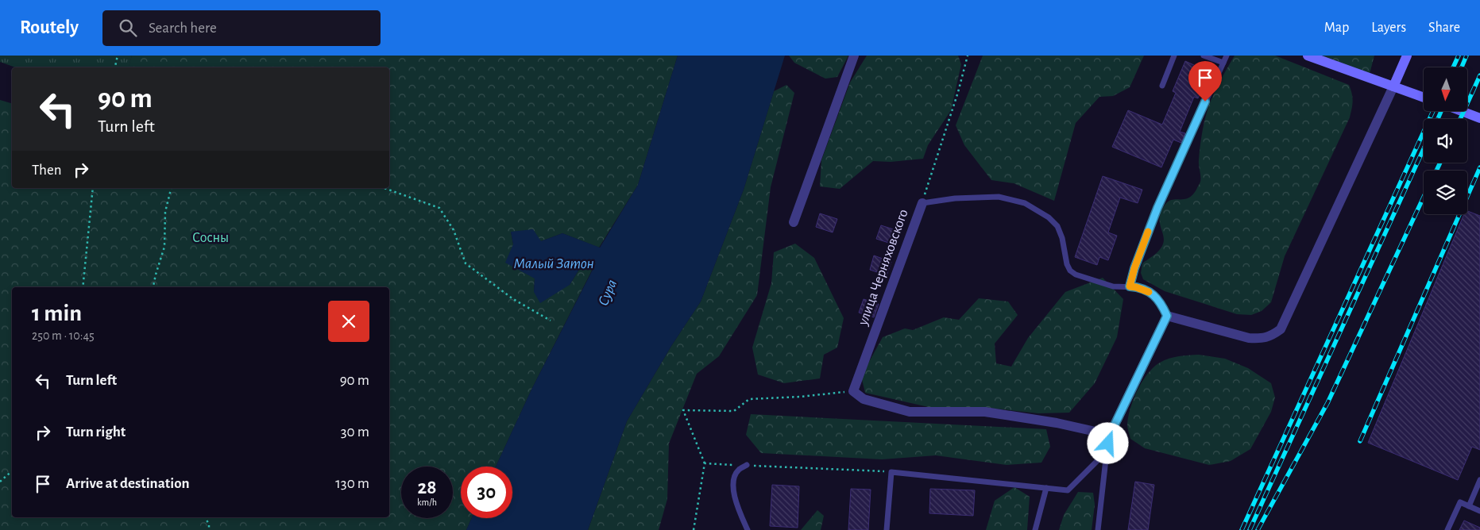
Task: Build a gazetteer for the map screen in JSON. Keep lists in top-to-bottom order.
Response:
{
  "streets": {
    "street": ["улица Черняховского"]
  },
  "water": ["Малый Затон", "Сура"],
  "parks": ["Сосны"],
  "north": "bottom",
  "page": {
    "header": "Routely",
    "search": "Search here",
    "nav": ["Map", "Layers", "Share"],
    "turn": ["90 m", "Turn left"],
    "then": "Then",
    "heading": ["1 min", "250 m · 10:45"],
    "list": [
      {
        "name": "Turn left",
        "value": "90 m"
      },
      {
        "name": "Turn right",
        "value": "30 m"
      },
      {
        "name": "Arrive at destination",
        "value": "130 m"
      }
    ],
    "speed": "28 km/h",
    "limit": "30"
  }
}
